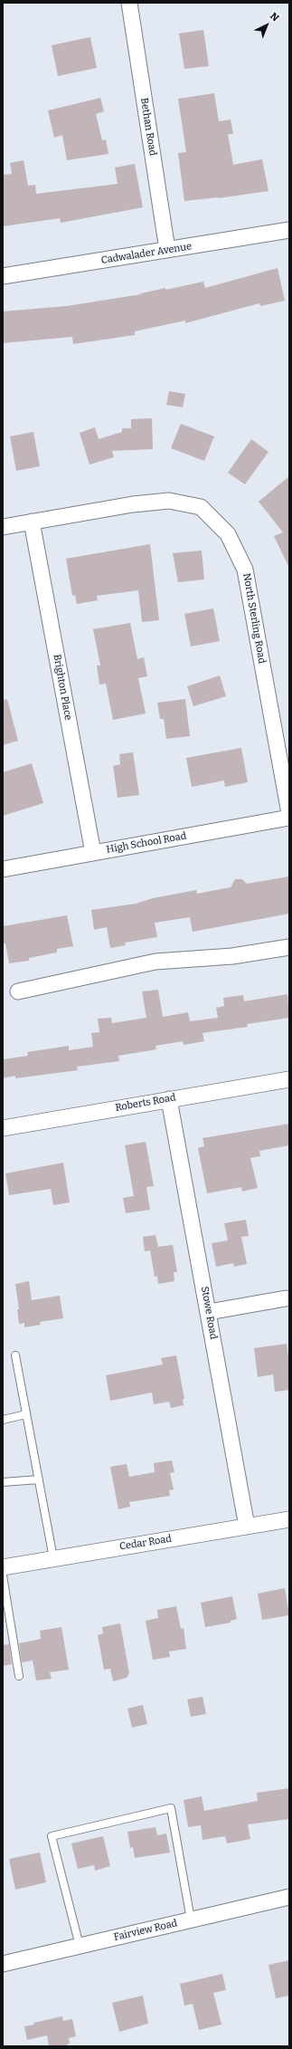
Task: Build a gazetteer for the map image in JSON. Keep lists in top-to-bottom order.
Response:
{
  "streets": {
    "street": [
      "Bethan Road",
      "Cadwalader Avenue",
      "North Sterling Road",
      "Brighton Place",
      "High School Road",
      "Roberts Road",
      "Stowe Road",
      "Cedar Road",
      "Fairview Road"
    ]
  },
  "crossings": [
    ["Bethan Road", "Cadwalader Avenue"],
    ["North Sterling Road", "Brighton Place"],
    ["Brighton Place", "High School Road"],
    ["Roberts Road", "Stowe Road"],
    ["Stowe Road", "Cedar Road"]
  ],
  "north": "top right"
}
